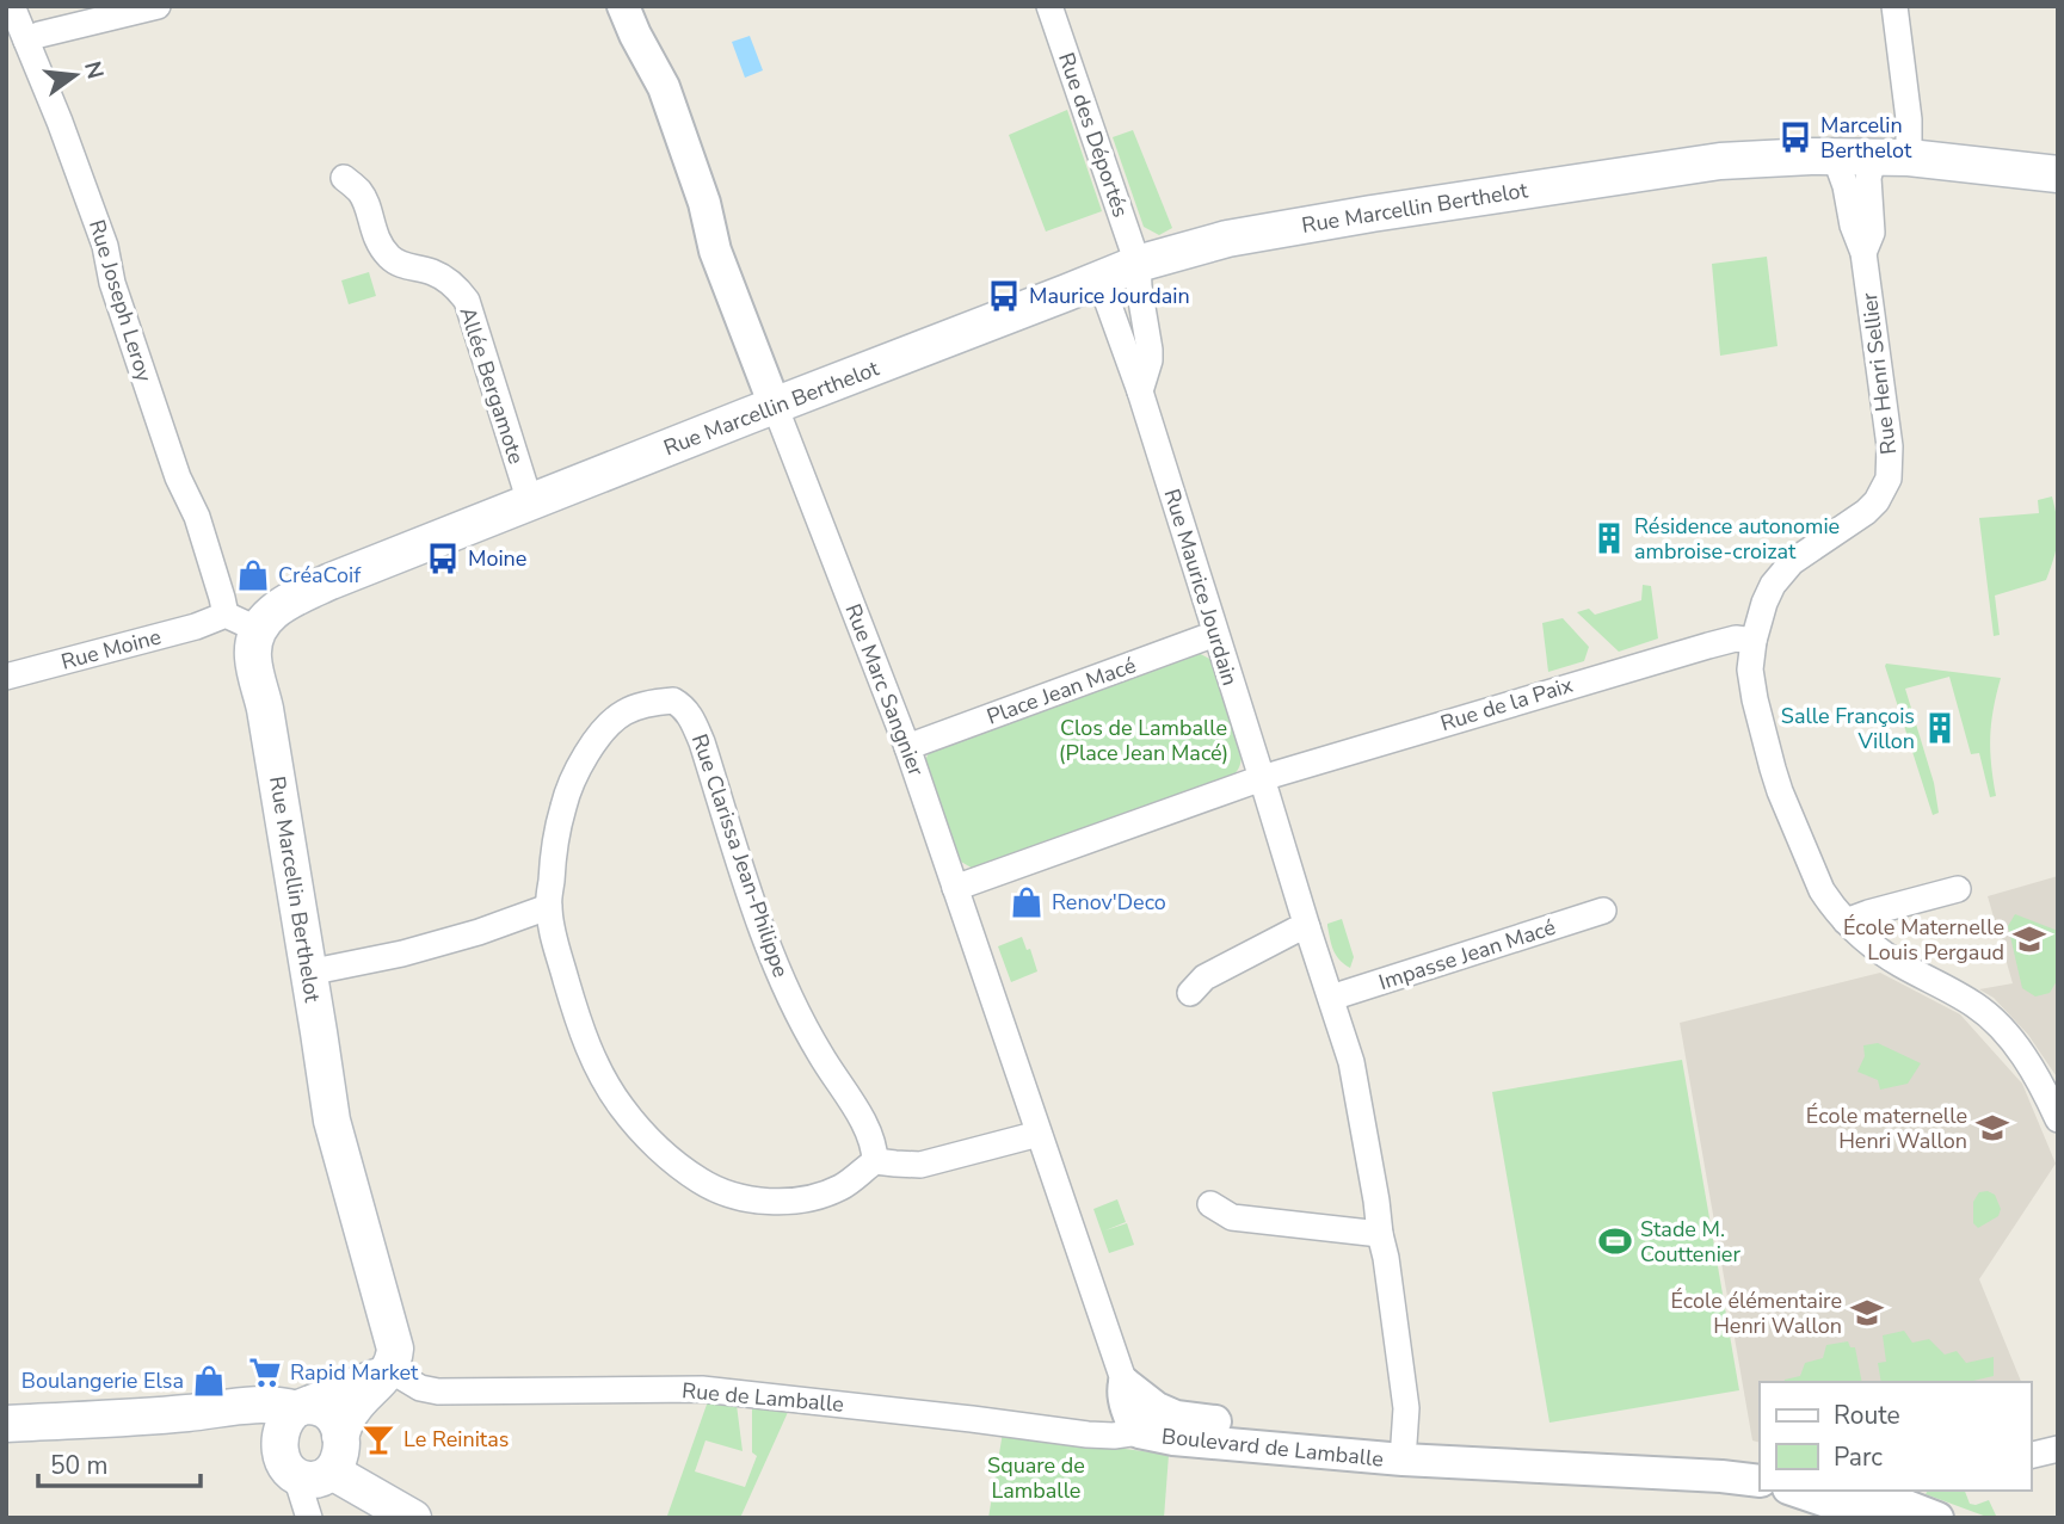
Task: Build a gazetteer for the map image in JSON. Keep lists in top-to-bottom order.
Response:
{
  "streets": {
    "main road": ["Rue Marcellin Berthelot"],
    "street": [
      "Rue des Déportés",
      "Rue Joseph Leroy",
      "Rue Henri Sellier",
      "Allée Bergamote",
      "Rue Maurice Jourdain",
      "Rue Moine",
      "Rue Marc Sangnier",
      "Place Jean Macé",
      "Rue de la Paix",
      "Rue Clarissa Jean-Philippe",
      "Impasse Jean Macé",
      "Rue de Lamballe",
      "Boulevard de Lamballe"
    ]
  },
  "crossings": [
    ["Rue des Déportés", "Rue Marcellin Berthelot"],
    ["Rue Marcellin Berthelot", "Rue Henri Sellier"],
    ["Rue Marcellin Berthelot", "Allée Bergamote"],
    ["Rue Marcellin Berthelot", "Rue Maurice Jourdain"],
    ["Rue Marcellin Berthelot", "Rue Marc Sangnier"],
    ["Rue Marcellin Berthelot", "Rue de Lamballe"],
    ["Rue Joseph Leroy", "Rue Moine"],
    ["Rue Henri Sellier", "Rue de la Paix"],
    ["Rue Maurice Jourdain", "Place Jean Macé"],
    ["Rue Maurice Jourdain", "Rue de la Paix"],
    ["Rue Maurice Jourdain", "Impasse Jean Macé"],
    ["Rue Maurice Jourdain", "Boulevard de Lamballe"],
    ["Rue Marc Sangnier", "Place Jean Macé"],
    ["Rue Marc Sangnier", "Boulevard de Lamballe"],
    ["Rue de Lamballe", "Boulevard de Lamballe"]
  ],
  "parks": ["Clos de Lamballe (Place Jean Macé)", "Square de Lamballe"],
  "places": {
    "bus stop": ["Marcelin Berthelot", "Maurice Jourdain", "Moine"],
    "building": ["Résidence autonomie ambroise-croizat", "Salle François Villon"],
    "shop": ["CréaCoif", "Renov'Deco", "Boulangerie Elsa"],
    "school or university": ["École Maternelle Louis Pergaud", "École maternelle Henri Wallon", "École élémentaire Henri Wallon"],
    "sports": ["Stade M. Couttenier"],
    "supermarket": ["Rapid Market"],
    "bar": ["Le Reinitas"]
  },
  "legend": ["Route", "Parc"],
  "scale_bar": "50 m",
  "north": "right"
}
